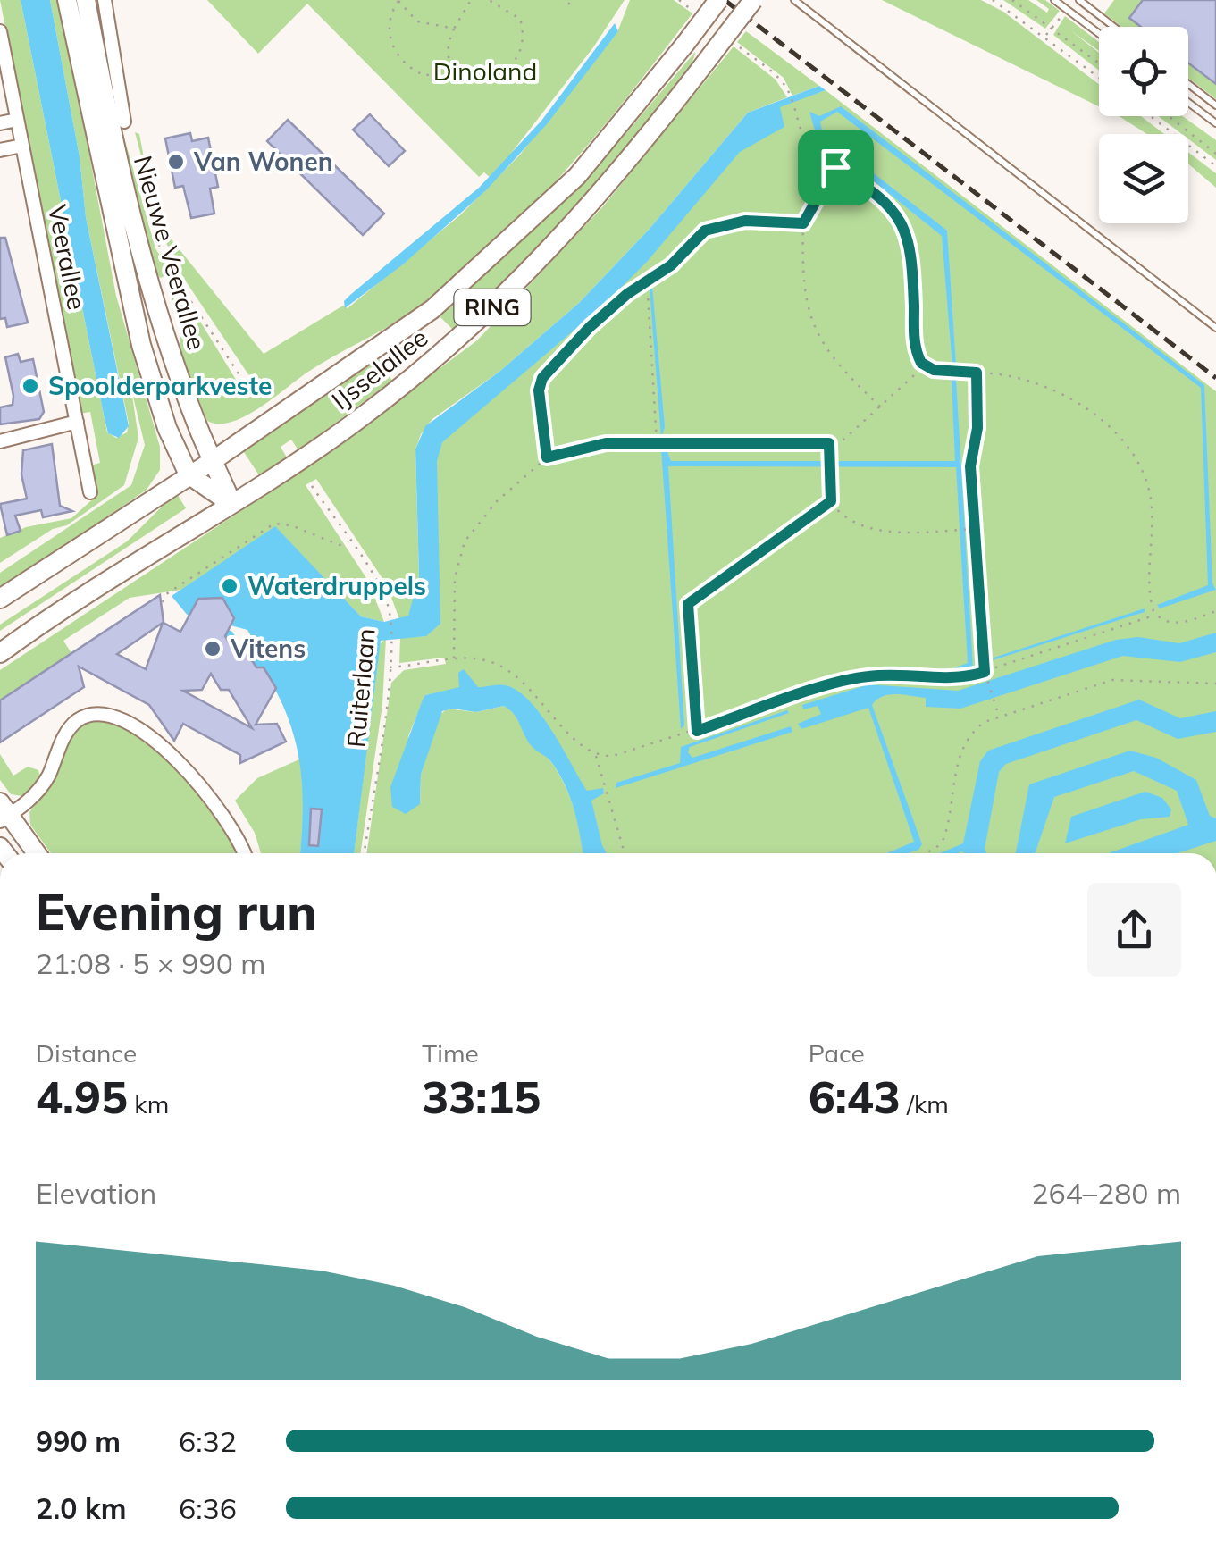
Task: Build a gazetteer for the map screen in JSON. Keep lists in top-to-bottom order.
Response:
{
  "streets": {
    "main road": ["Nieuwe Veerallee", "RING", "IJsselallee"],
    "street": ["Veerallee"],
    "path": ["Ruiterlaan"]
  },
  "crossings": [
    ["Nieuwe Veerallee", "IJsselallee"]
  ],
  "parks": ["Dinoland"],
  "places": [
    "Van Wonen",
    "Spoolderparkveste",
    "Waterdruppels",
    "Vitens"
  ],
  "page": {
    "heading": ["Evening run", "21:08 · 5 × 990 m"],
    "stats": [
      ["Distance", "4.95 km"],
      ["Time", "33:15"],
      ["Pace", "6:43 /km"]
    ],
    "chart": ["Elevation", "264–280 m"],
    "list": [
      {
        "name": "990 m",
        "note": "6:32"
      },
      {
        "name": "2.0 km",
        "note": "6:36"
      }
    ]
  }
}
